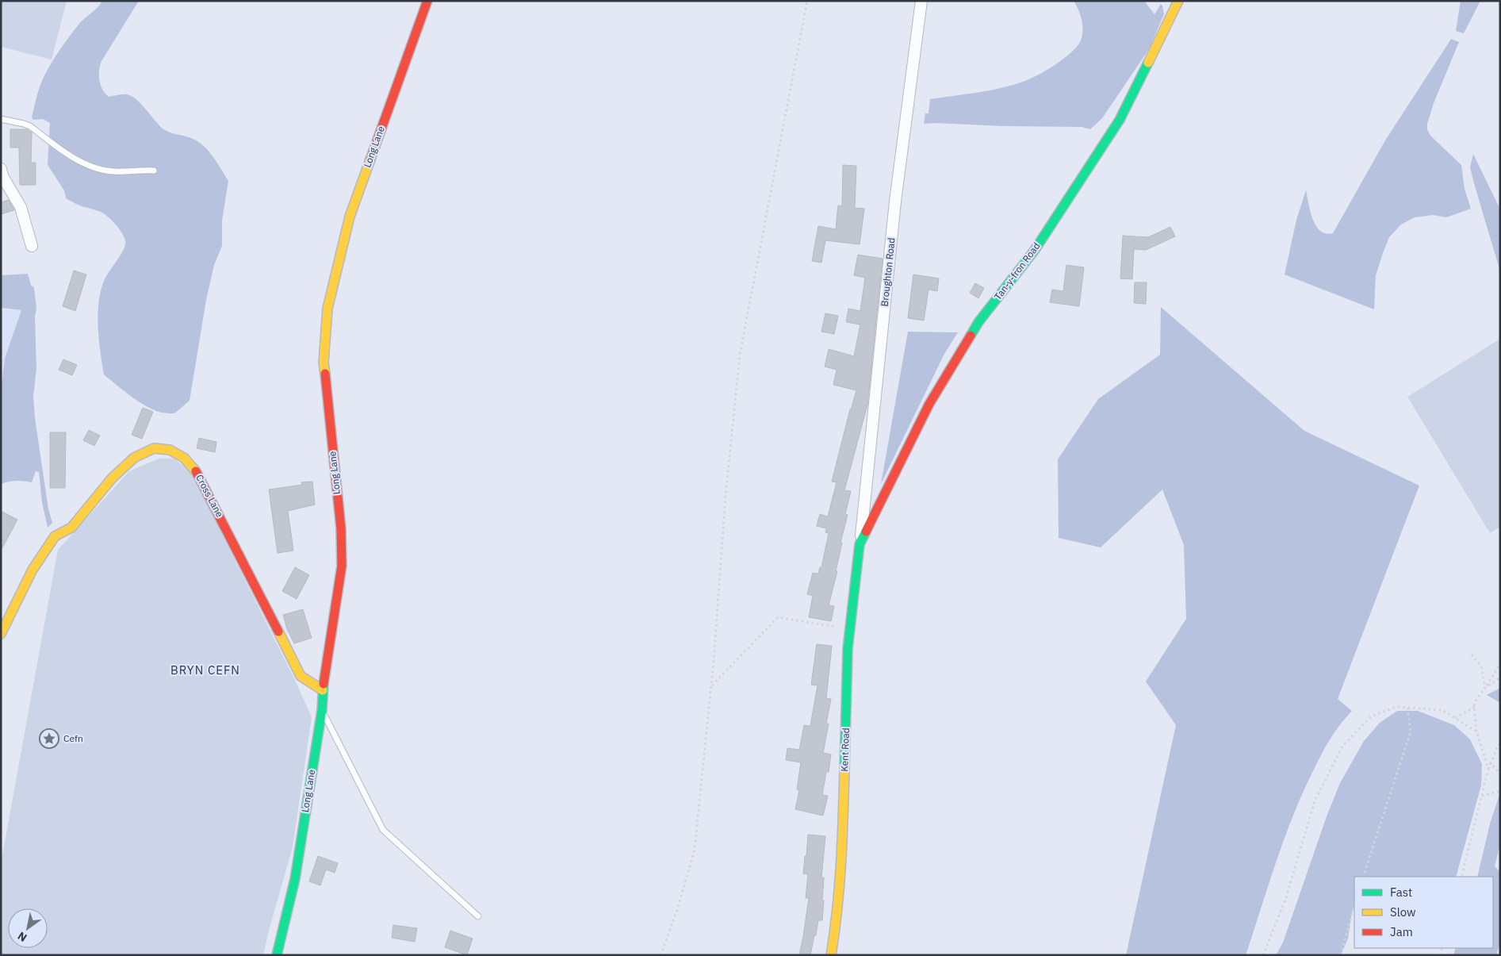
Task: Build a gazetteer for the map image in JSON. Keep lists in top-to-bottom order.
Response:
{
  "streets": {
    "street": [
      "Long Lane",
      "Tan-y-fron Road",
      "Broughton Road",
      "Cross Lane",
      "Kent Road"
    ]
  },
  "crossings": [
    ["Long Lane", "Cross Lane"],
    ["Tan-y-fron Road", "Broughton Road"],
    ["Tan-y-fron Road", "Kent Road"],
    ["Broughton Road", "Kent Road"]
  ],
  "districts": ["BRYN CEFN"],
  "places": {
    "place": ["Cefn"]
  },
  "legend": ["Fast", "Slow", "Jam"],
  "north": "bottom left"
}
